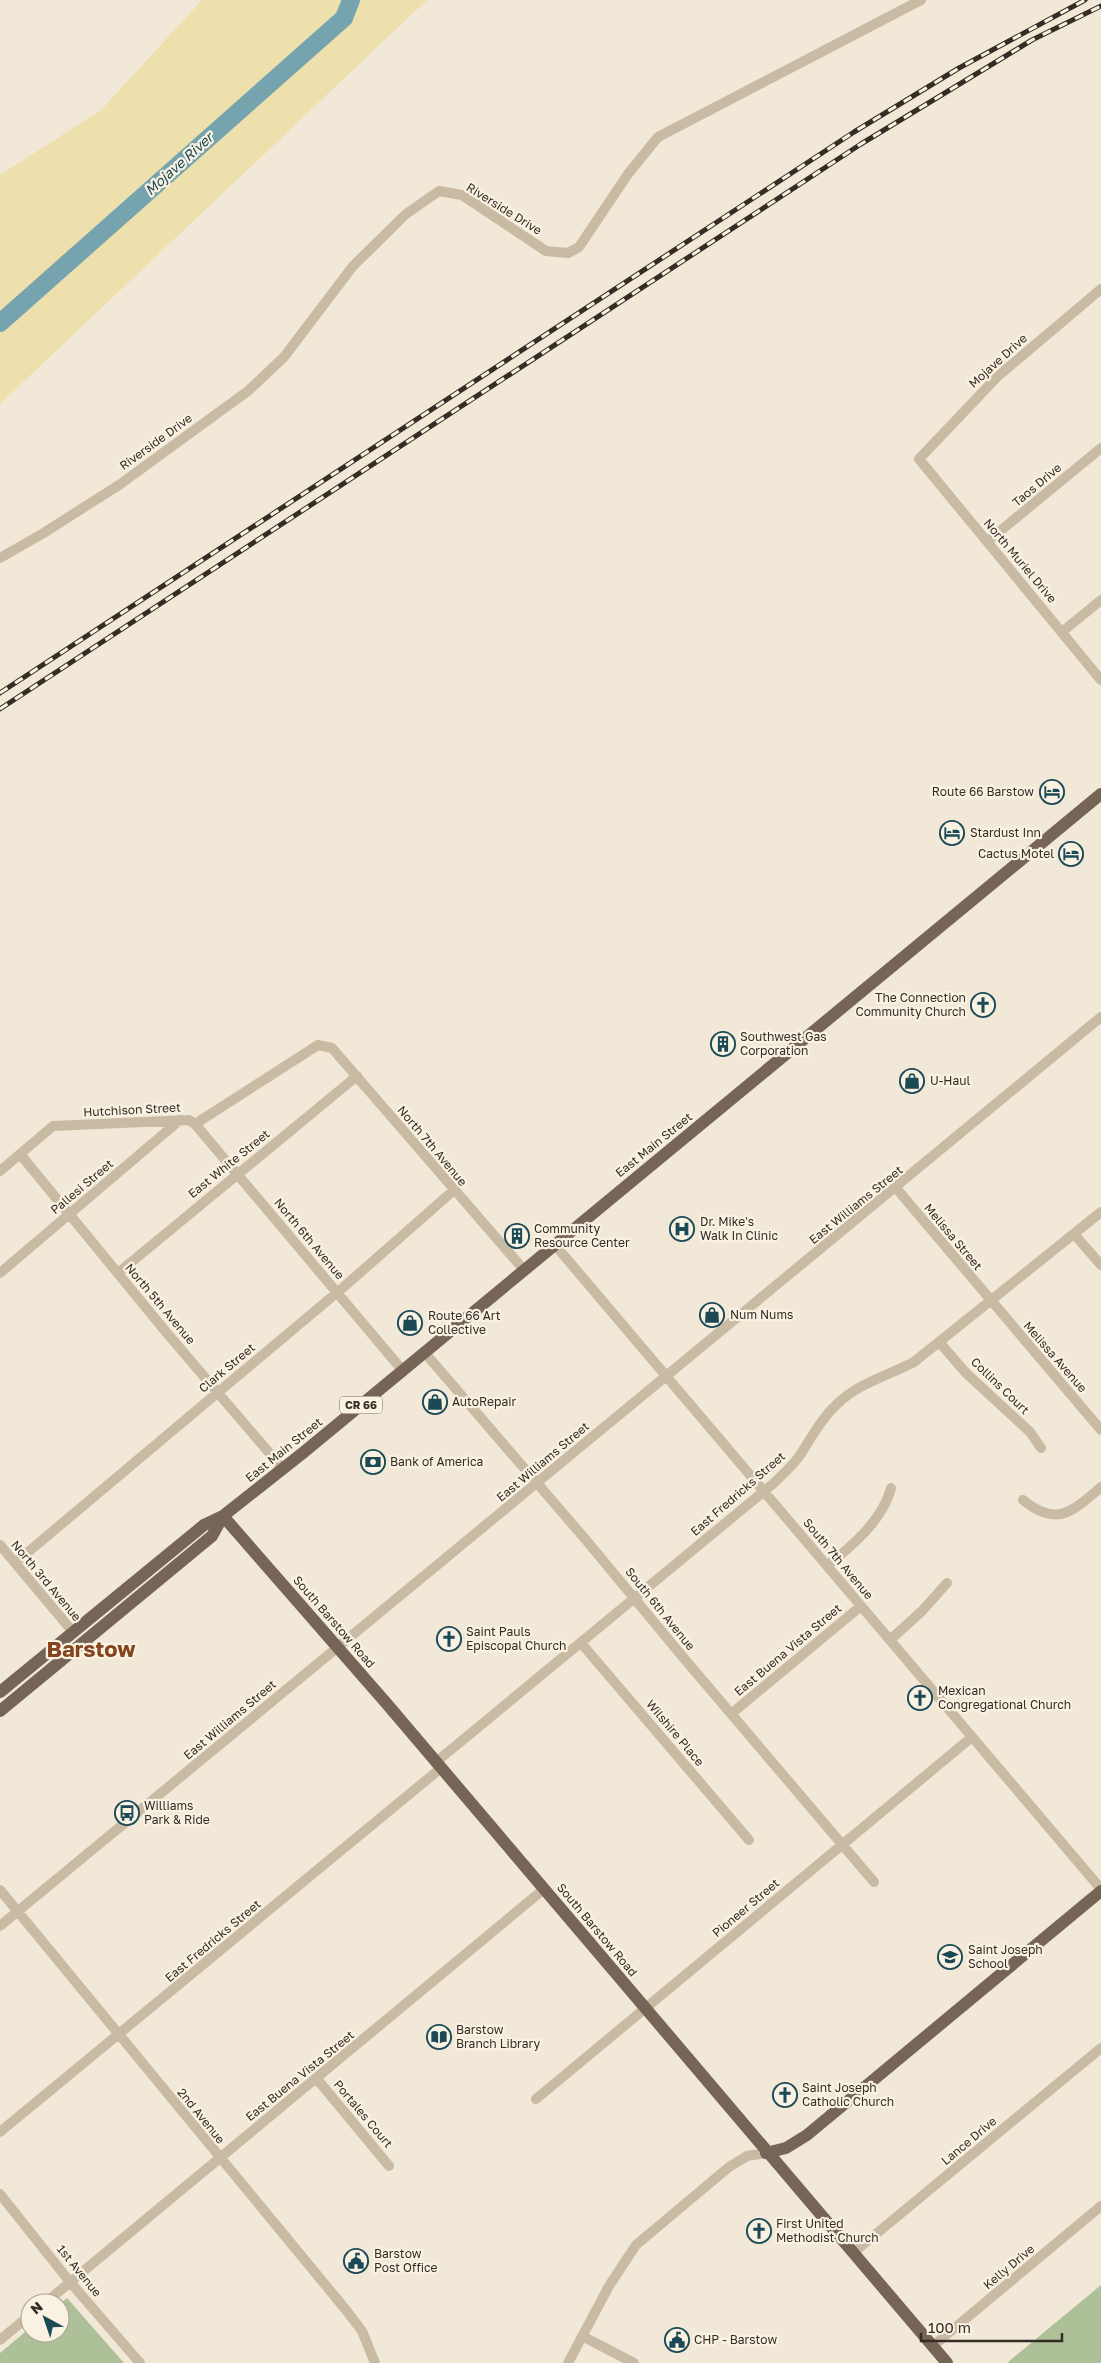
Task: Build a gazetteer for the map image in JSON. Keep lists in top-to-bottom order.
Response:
{
  "streets": {
    "main road": ["East Main Street", "CR 66", "South Barstow Road"],
    "street": [
      "Riverside Drive",
      "Mojave Drive",
      "Taos Drive",
      "North Muriel Drive",
      "Hutchison Street",
      "North 7th Avenue",
      "East White Street",
      "Pallesi Street",
      "East Williams Street",
      "Melissa Street",
      "North 6th Avenue",
      "North 5th Avenue",
      "Melissa Avenue",
      "Clark Street",
      "Collins Court",
      "East Fredricks Street",
      "South 7th Avenue",
      "North 3rd Avenue",
      "South 6th Avenue",
      "East Buena Vista Street",
      "Wilshire Place",
      "Pioneer Street",
      "Portales Court",
      "2nd Avenue",
      "Lance Drive",
      "Kelly Drive",
      "1st Avenue"
    ]
  },
  "crossings": [
    ["Mojave Drive", "North Muriel Drive"],
    ["Taos Drive", "North Muriel Drive"],
    ["Hutchison Street", "North 7th Avenue"],
    ["Hutchison Street", "Pallesi Street"],
    ["Hutchison Street", "North 6th Avenue"],
    ["Hutchison Street", "North 5th Avenue"],
    ["East Main Street", "North 7th Avenue"],
    ["East Main Street", "North 6th Avenue"],
    ["East Main Street", "North 5th Avenue"],
    ["East Main Street", "South 7th Avenue"],
    ["East Main Street", "North 3rd Avenue"],
    ["East Main Street", "South 6th Avenue"],
    ["East Main Street", "South Barstow Road"],
    ["North 7th Avenue", "East White Street"],
    ["North 7th Avenue", "Clark Street"],
    ["East White Street", "North 6th Avenue"],
    ["East White Street", "North 5th Avenue"],
    ["Pallesi Street", "North 5th Avenue"],
    ["East Williams Street", "Melissa Street"],
    ["East Williams Street", "South 7th Avenue"],
    ["East Williams Street", "South 6th Avenue"],
    ["East Williams Street", "South Barstow Road"],
    ["East Williams Street", "2nd Avenue"],
    ["Melissa Street", "Melissa Avenue"],
    ["Melissa Street", "East Fredricks Street"],
    ["North 6th Avenue", "Clark Street"],
    ["North 5th Avenue", "Clark Street"],
    ["Melissa Avenue", "East Fredricks Street"],
    ["Clark Street", "North 3rd Avenue"],
    ["Collins Court", "East Fredricks Street"],
    ["East Fredricks Street", "South 7th Avenue"],
    ["East Fredricks Street", "South 6th Avenue"],
    ["East Fredricks Street", "South Barstow Road"],
    ["East Fredricks Street", "Wilshire Place"],
    ["East Fredricks Street", "2nd Avenue"],
    ["South 7th Avenue", "East Buena Vista Street"],
    ["South 7th Avenue", "Pioneer Street"],
    ["South 6th Avenue", "East Buena Vista Street"],
    ["South 6th Avenue", "Pioneer Street"],
    ["South Barstow Road", "East Buena Vista Street"],
    ["South Barstow Road", "Pioneer Street"],
    ["South Barstow Road", "Lance Drive"],
    ["South Barstow Road", "Kelly Drive"],
    ["East Buena Vista Street", "Portales Court"],
    ["East Buena Vista Street", "2nd Avenue"],
    ["East Buena Vista Street", "1st Avenue"]
  ],
  "districts": ["Barstow"],
  "water": ["Mojave River"],
  "places": {
    "hotel": ["Route 66 Barstow", "Stardust Inn", "Cactus Motel"],
    "church": [
      "The Connection Community Church",
      "Saint Pauls Episcopal Church",
      "Mexican Congregational Church",
      "Saint Joseph Catholic Church",
      "First United Methodist Church"
    ],
    "building": ["Southwest Gas Corporation", "Community Resource Center"],
    "shop": [
      "U-Haul",
      "Num Nums",
      "Route 66 Art Collective",
      "AutoRepair"
    ],
    "hospital": ["Dr. Mike's Walk In Clinic"],
    "bank": ["Bank of America"],
    "bus stop": ["Williams Park & Ride"],
    "school or university": ["Saint Joseph School"],
    "library": ["Barstow Branch Library"],
    "public building": ["Barstow Post Office", "CHP - Barstow"]
  },
  "scale_bar": "100 m",
  "north": "top left"
}
